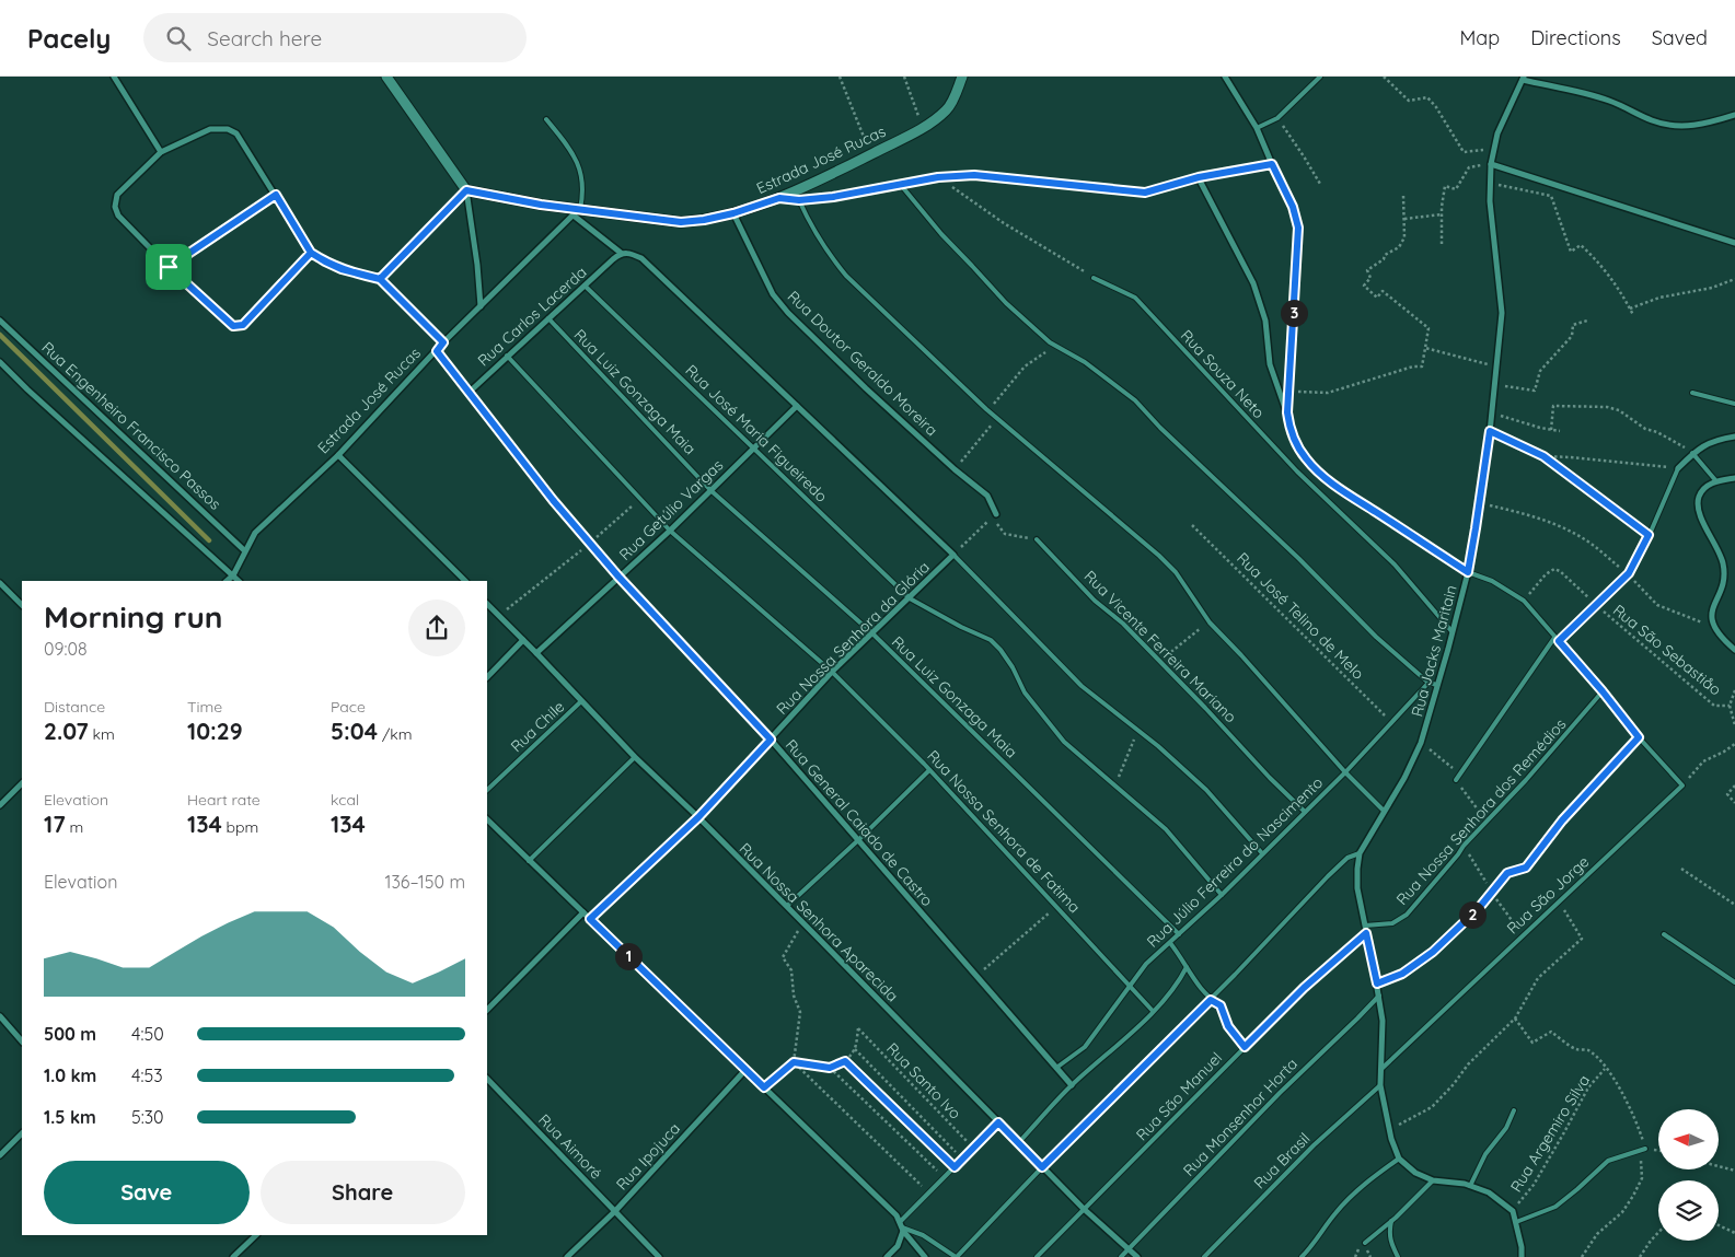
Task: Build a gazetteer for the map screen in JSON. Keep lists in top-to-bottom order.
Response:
{
  "streets": {
    "street": [
      "Estrada José Rucas",
      "Rua Carlos Lacerda",
      "Rua Doutor Geraldo Moreira",
      "Rua Engenheiro Francisco Passos",
      "Rua Getúlio Vargas",
      "Rua Nossa Senhora da Glória",
      "Rua Jacks Maritain",
      "Rua General Caiado de Castro",
      "Rua Nossa Senhora Aparecida",
      "Rua Aimoré",
      "Rua Ipojuca"
    ],
    "lane": [
      "Rua Souza Neto",
      "Rua Luiz Gonzaga Maia",
      "Rua José Maria Figueiredo",
      "Rua Vicente Ferreira Mariano",
      "Rua Chile",
      "Rua Nossa Senhora dos Remédios",
      "Rua Nossa Senhora de Fatima",
      "Rua Júlio Ferreira do Nascimento",
      "Rua São Jorge",
      "Rua São Manuel",
      "Rua Monsenhor Horta",
      "Rua Brasil"
    ],
    "path": [
      "Rua José Telino de Melo",
      "Rua São Sebastiåo",
      "Rua Santo Ivo",
      "Rua Argemiro Silva"
    ]
  },
  "crossings": [
    ["Estrada José Rucas", "Rua Doutor Geraldo Moreira"],
    ["Estrada José Rucas", "Rua Engenheiro Francisco Passos"],
    ["Estrada José Rucas", "Rua General Caiado de Castro"],
    ["Rua Carlos Lacerda", "Rua Luiz Gonzaga Maia"],
    ["Rua Carlos Lacerda", "Rua José Maria Figueiredo"],
    ["Rua Carlos Lacerda", "Rua General Caiado de Castro"],
    ["Rua Carlos Lacerda", "Rua Nossa Senhora de Fatima"],
    ["Rua Souza Neto", "Rua Jacks Maritain"],
    ["Rua Luiz Gonzaga Maia", "Rua Getúlio Vargas"],
    ["Rua Luiz Gonzaga Maia", "Rua Nossa Senhora da Glória"],
    ["Rua Luiz Gonzaga Maia", "Rua Júlio Ferreira do Nascimento"],
    ["Rua José Maria Figueiredo", "Rua Getúlio Vargas"],
    ["Rua José Maria Figueiredo", "Rua Nossa Senhora da Glória"],
    ["Rua José Maria Figueiredo", "Rua Júlio Ferreira do Nascimento"],
    ["Rua Getúlio Vargas", "Rua General Caiado de Castro"],
    ["Rua Getúlio Vargas", "Rua Nossa Senhora de Fatima"],
    ["Rua Getúlio Vargas", "Rua Nossa Senhora Aparecida"],
    ["Rua José Telino de Melo", "Rua Júlio Ferreira do Nascimento"],
    ["Rua Nossa Senhora da Glória", "Rua General Caiado de Castro"],
    ["Rua Nossa Senhora da Glória", "Rua Nossa Senhora de Fatima"],
    ["Rua Nossa Senhora da Glória", "Rua Nossa Senhora Aparecida"],
    ["Rua Vicente Ferreira Mariano", "Rua Júlio Ferreira do Nascimento"],
    ["Rua Jacks Maritain", "Rua Nossa Senhora dos Remédios"],
    ["Rua Jacks Maritain", "Rua São Jorge"],
    ["Rua Jacks Maritain", "Rua São Manuel"],
    ["Rua Jacks Maritain", "Rua Monsenhor Horta"],
    ["Rua Jacks Maritain", "Rua Brasil"],
    ["Rua Chile", "Rua Nossa Senhora Aparecida"],
    ["Rua General Caiado de Castro", "Rua Júlio Ferreira do Nascimento"],
    ["Rua Nossa Senhora de Fatima", "Rua Júlio Ferreira do Nascimento"],
    ["Rua Nossa Senhora Aparecida", "Rua São Manuel"],
    ["Rua Nossa Senhora Aparecida", "Rua Monsenhor Horta"],
    ["Rua Aimoré", "Rua Ipojuca"]
  ],
  "north": "left",
  "page": {
    "header": "Pacely",
    "search": "Search here",
    "nav": ["Map", "Directions", "Saved"],
    "pins": ["3", "2", "1"],
    "heading": ["Morning run", "09:08"],
    "stats": [
      ["Distance", "2.07 km"],
      ["Time", "10:29"],
      ["Pace", "5:04 /km"],
      ["Elevation", "17 m"],
      ["Heart rate", "134 bpm"],
      ["kcal", "134"]
    ],
    "chart": ["Elevation", "136–150 m"],
    "list": [
      {
        "name": "500 m",
        "note": "4:50"
      },
      {
        "name": "1.0 km",
        "note": "4:53"
      },
      {
        "name": "1.5 km",
        "note": "5:30"
      }
    ],
    "buttons": ["Save", "Share"]
  }
}
